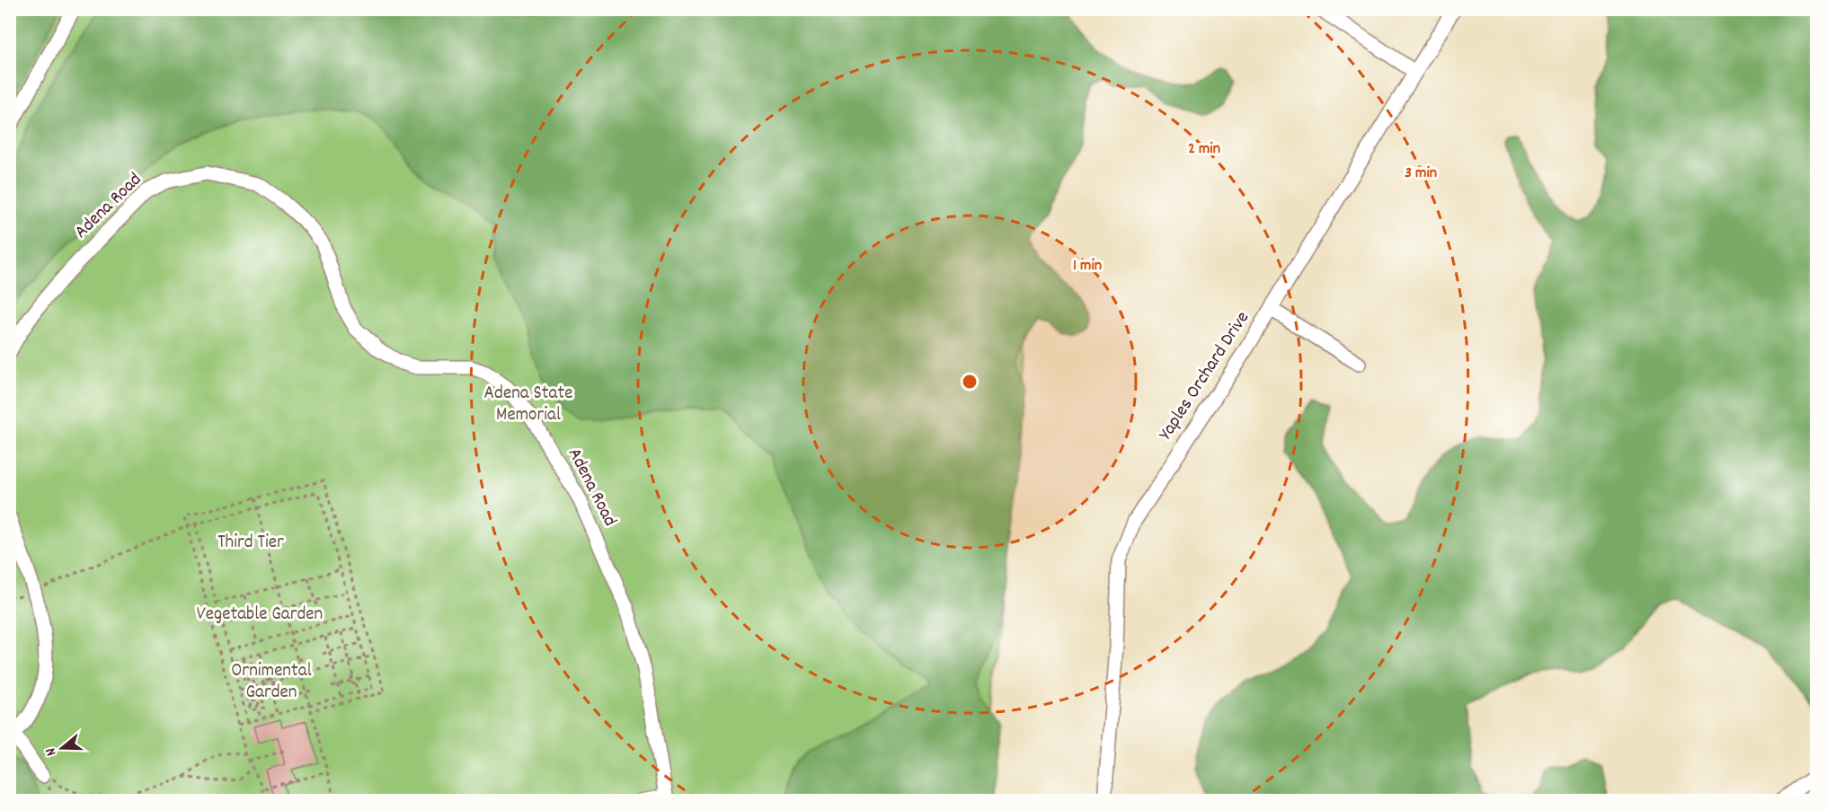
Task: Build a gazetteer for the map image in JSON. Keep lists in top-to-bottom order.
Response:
{
  "streets": {
    "street": ["Adena Road", "Yaples Orchard Drive"]
  },
  "parks": [
    "Adena State Memorial",
    "Third Tier",
    "Vegetable Garden",
    "Ornimental Garden"
  ],
  "north": "left",
  "rings": ["2 min", "3 min", "1 min"]
}
